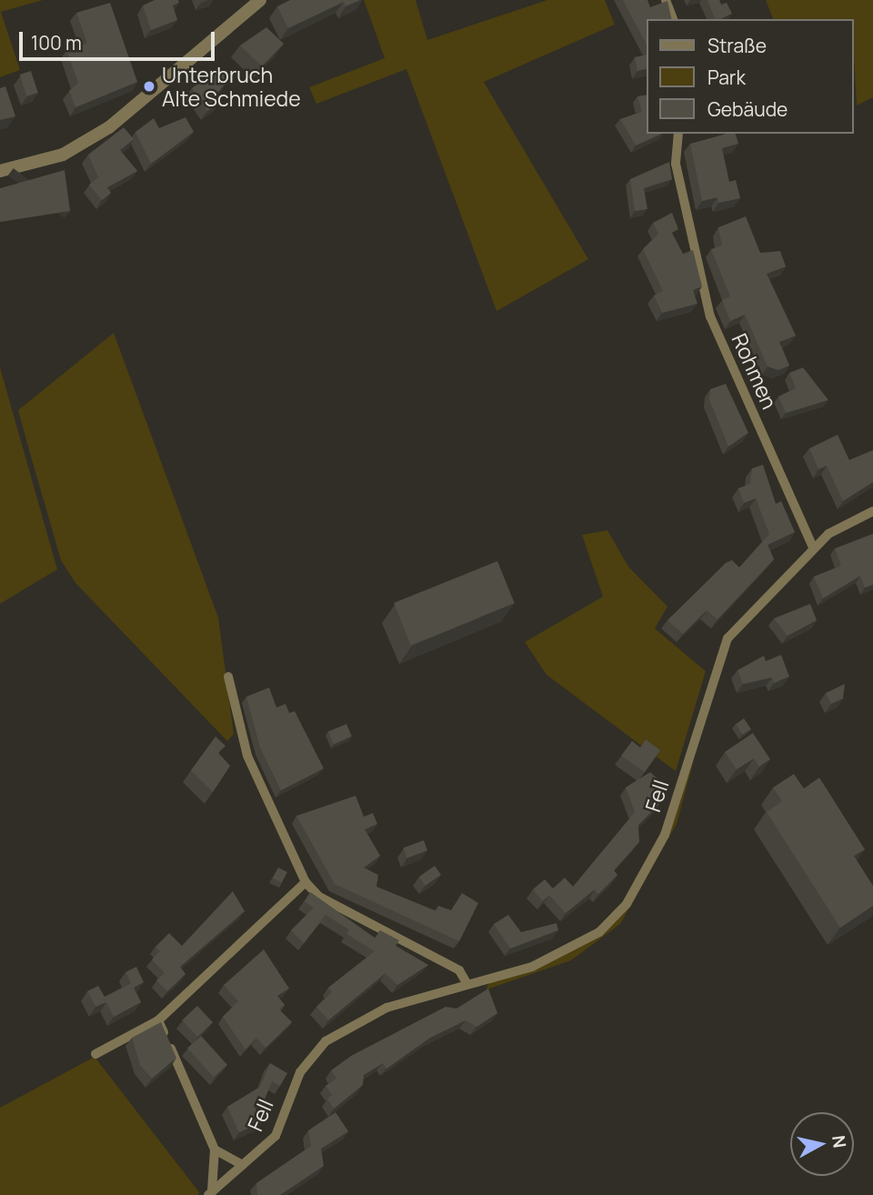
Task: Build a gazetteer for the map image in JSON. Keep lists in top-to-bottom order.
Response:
{
  "streets": {
    "street": ["Rohmen", "Fell"]
  },
  "crossings": [
    ["Rohmen", "Fell"]
  ],
  "places": ["Unterbruch Alte Schmiede"],
  "legend": ["Straße", "Park", "Gebäude"],
  "scale_bar": "100 m",
  "north": "right"
}
